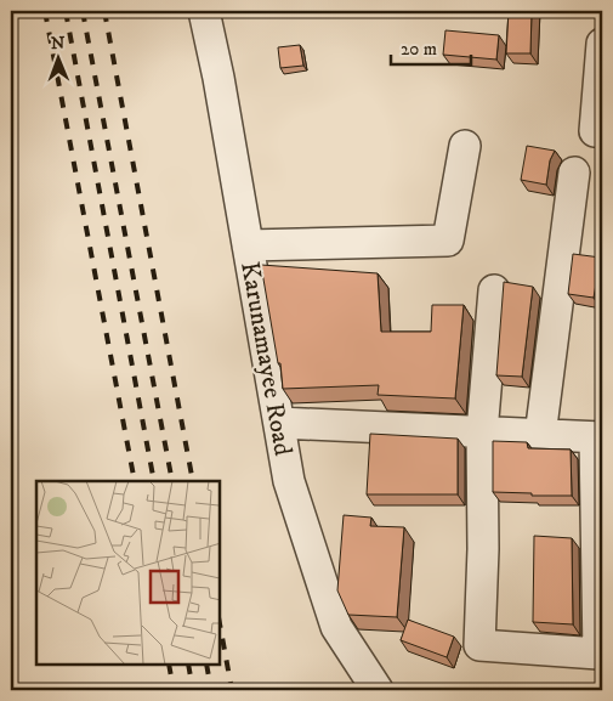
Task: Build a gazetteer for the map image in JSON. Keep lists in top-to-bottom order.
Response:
{
  "streets": {
    "street": ["Karunamayee Road"]
  },
  "scale_bar": "20 m",
  "north": "top"
}
